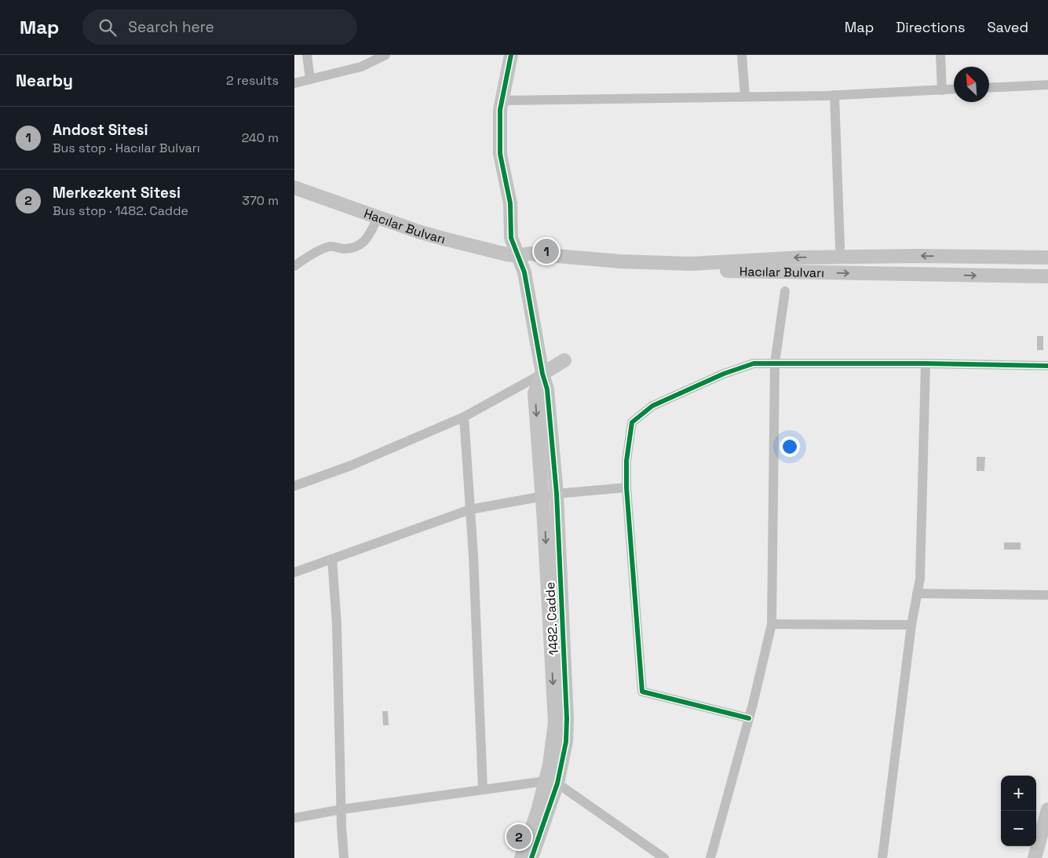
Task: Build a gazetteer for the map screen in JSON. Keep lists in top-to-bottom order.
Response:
{
  "streets": {
    "street": ["Hacılar Bulvarı", "1482. Cadde"]
  },
  "north": "top left",
  "page": {
    "header": "Map",
    "search": "Search here",
    "nav": ["Map", "Directions", "Saved"],
    "heading": ["Nearby", "2 results"],
    "list": [
      {
        "mark": "1",
        "name": "Andost Sitesi",
        "note": "Bus stop · Hacılar Bulvarı",
        "value": "240 m"
      },
      {
        "mark": "2",
        "name": "Merkezkent Sitesi",
        "note": "Bus stop · 1482. Cadde",
        "value": "370 m"
      }
    ],
    "pins": ["1", "2"],
    "map_buttons": ["+", "−"]
  }
}
